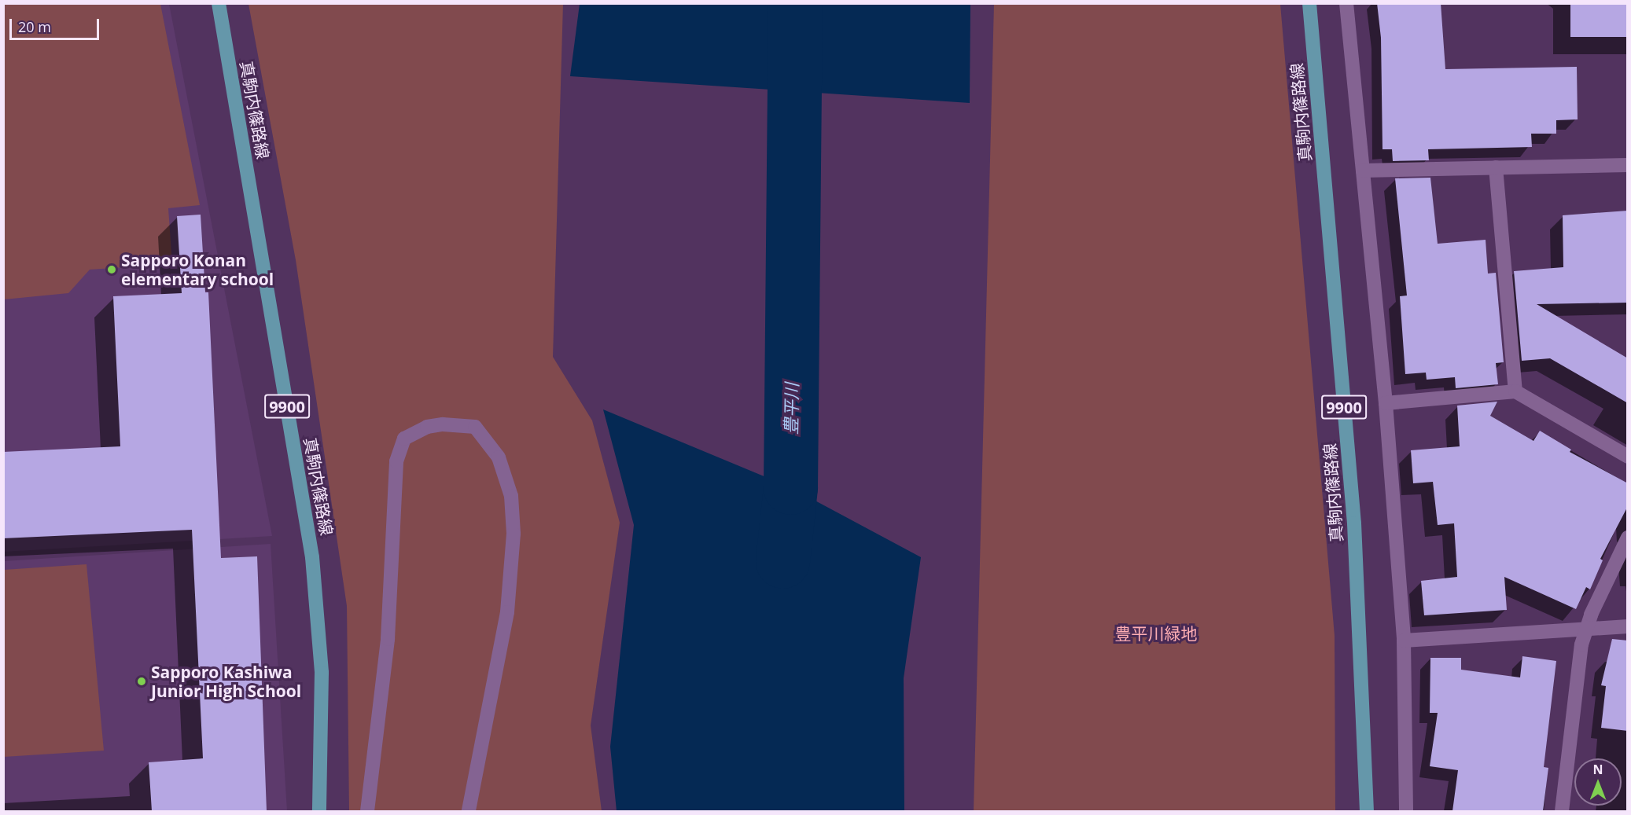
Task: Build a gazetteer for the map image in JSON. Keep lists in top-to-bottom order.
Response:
{
  "streets": {
    "main road": ["真駒内篠路線", "9900"]
  },
  "water": ["豊平川"],
  "parks": ["豊平川緑地"],
  "places": ["Sapporo Konan elementary school", "Sapporo Kashiwa Junior High School"],
  "scale_bar": "20 m",
  "north": "top"
}
